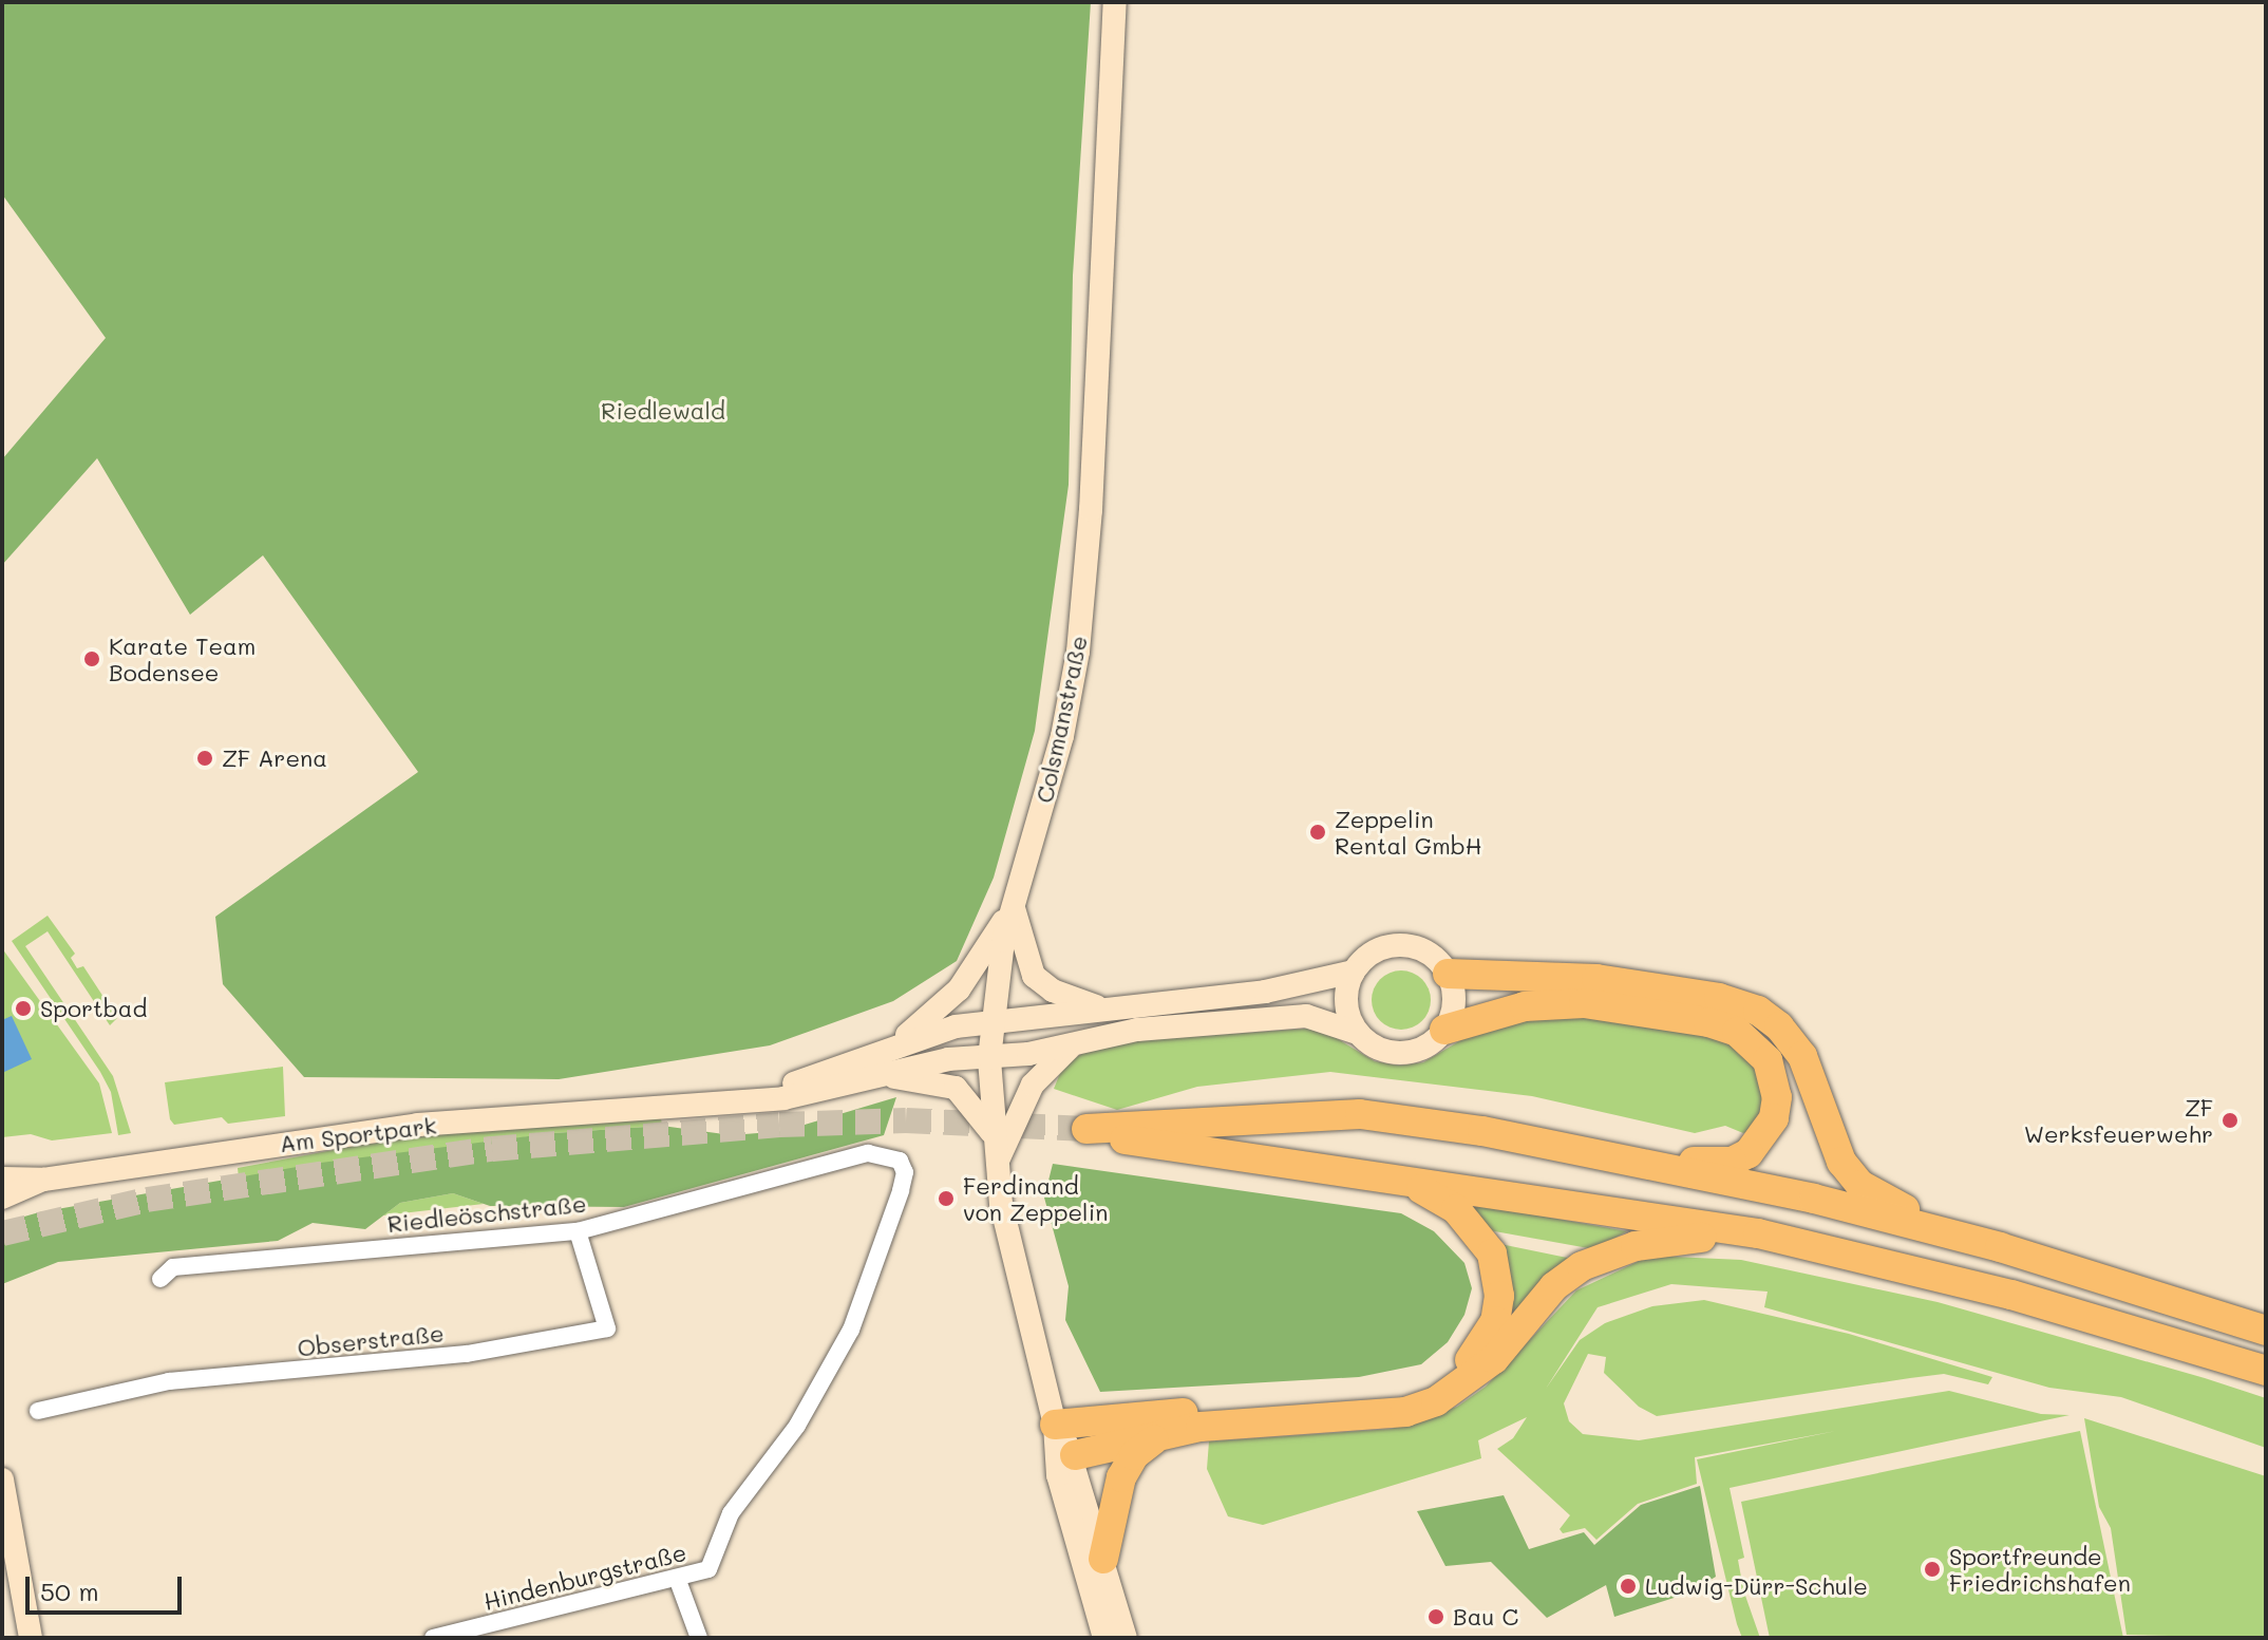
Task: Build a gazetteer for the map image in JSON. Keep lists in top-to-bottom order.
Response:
{
  "streets": {
    "main road": ["Colsmanstraße", "Am Sportpark"],
    "street": ["Riedleöschstraße", "Obserstraße", "Hindenburgstraße"]
  },
  "crossings": [
    ["Colsmanstraße", "Am Sportpark"],
    ["Riedleöschstraße", "Obserstraße"],
    ["Riedleöschstraße", "Hindenburgstraße"]
  ],
  "parks": ["Riedlewald"],
  "places": [
    "Karate Team Bodensee",
    "ZF Arena",
    "Zeppelin Rental GmbH",
    "Sportbad",
    "ZF Werksfeuerwehr",
    "Ferdinand von Zeppelin",
    "Sportfreunde Friedrichshafen",
    "Ludwig-Dürr-Schule",
    "Bau C"
  ],
  "scale_bar": "50 m"
}
